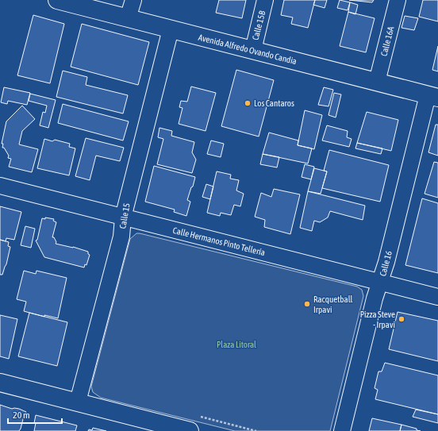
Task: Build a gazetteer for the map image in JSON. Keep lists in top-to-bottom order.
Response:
{
  "streets": {
    "main road": ["Avenida Alfredo Ovando Candia"],
    "street": [
      "Calle 15B",
      "Calle 16A",
      "Calle 15",
      "Calle Hermanos Pinto Tellería",
      "Calle 16"
    ]
  },
  "crossings": [
    ["Calle 15B", "Avenida Alfredo Ovando Candia"],
    ["Calle 16A", "Avenida Alfredo Ovando Candia"],
    ["Avenida Alfredo Ovando Candia", "Calle 15"],
    ["Avenida Alfredo Ovando Candia", "Calle 16"],
    ["Calle 15", "Calle Hermanos Pinto Tellería"],
    ["Calle Hermanos Pinto Tellería", "Calle 16"]
  ],
  "parks": ["Plaza Litoral"],
  "places": ["Los Cantaros", "Racquetball Irpavi", "Pizza Steve - Irpavi"],
  "scale_bar": "20 m"
}
